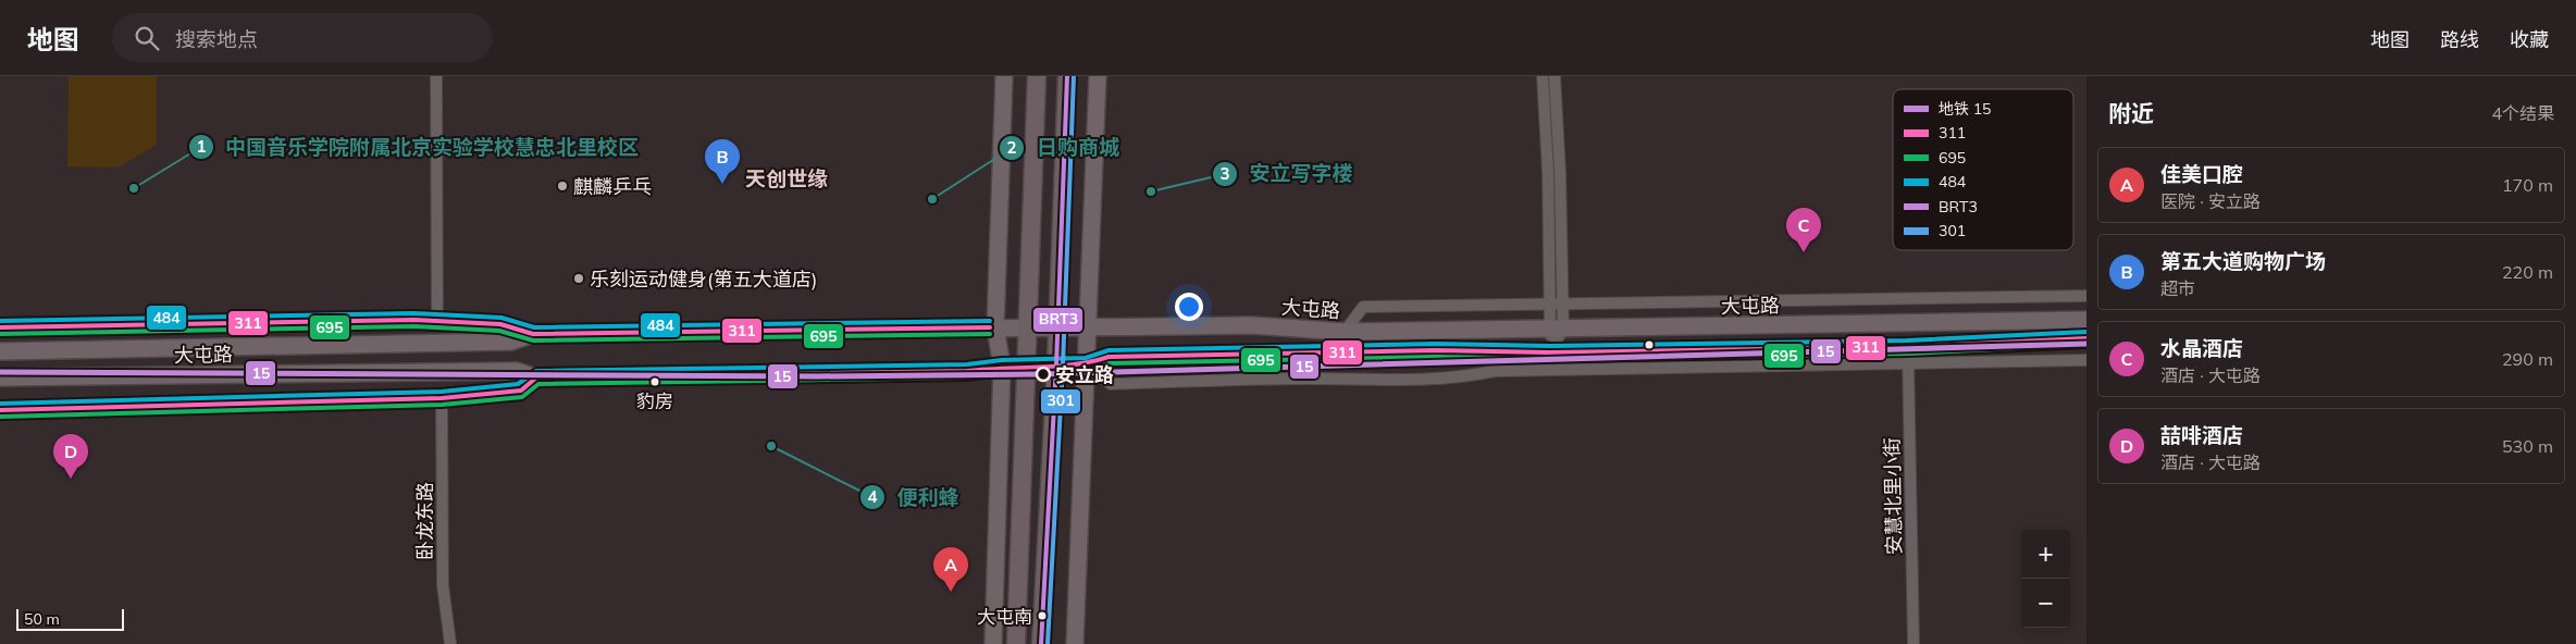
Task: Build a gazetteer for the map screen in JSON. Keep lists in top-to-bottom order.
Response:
{
  "streets": {
    "main road": ["大屯路"],
    "street": ["安慧北里小街", "卧龙东路"]
  },
  "crossings": [
    ["大屯路", "安慧北里小街"]
  ],
  "districts": ["天创世缘"],
  "places": [
    "麒麟乒乓",
    "中国音乐学院附属北京实验学校慧忠北里校区",
    "安立写字楼",
    "日购商城",
    "乐刻运动健身(第五大道店)",
    "安立路",
    "豹房",
    "便利蜂",
    "大屯南"
  ],
  "lines": [
    "transit line BRT3",
    "transit line 301",
    "transit line 484",
    "transit line 311",
    "transit line 695",
    "metro line 15"
  ],
  "legend": [
    "地铁 15",
    "311",
    "695",
    "484",
    "BRT3",
    "301"
  ],
  "scale_bar": "50 m",
  "page": {
    "header": "地图",
    "search": "搜索地点",
    "nav": ["地图", "路线", "收藏"],
    "heading": ["附近", "4个结果"],
    "pins": [
      "B",
      "C",
      "D",
      "A"
    ],
    "list": [
      {
        "mark": "A",
        "name": "佳美口腔",
        "note": "医院 · 安立路",
        "value": "170 m"
      },
      {
        "mark": "B",
        "name": "第五大道购物广场",
        "note": "超市",
        "value": "220 m"
      },
      {
        "mark": "C",
        "name": "水晶酒店",
        "note": "酒店 · 大屯路",
        "value": "290 m"
      },
      {
        "mark": "D",
        "name": "喆啡酒店",
        "note": "酒店 · 大屯路",
        "value": "530 m"
      }
    ],
    "map_buttons": ["+", "−"],
    "scale": "50 m"
  }
}
